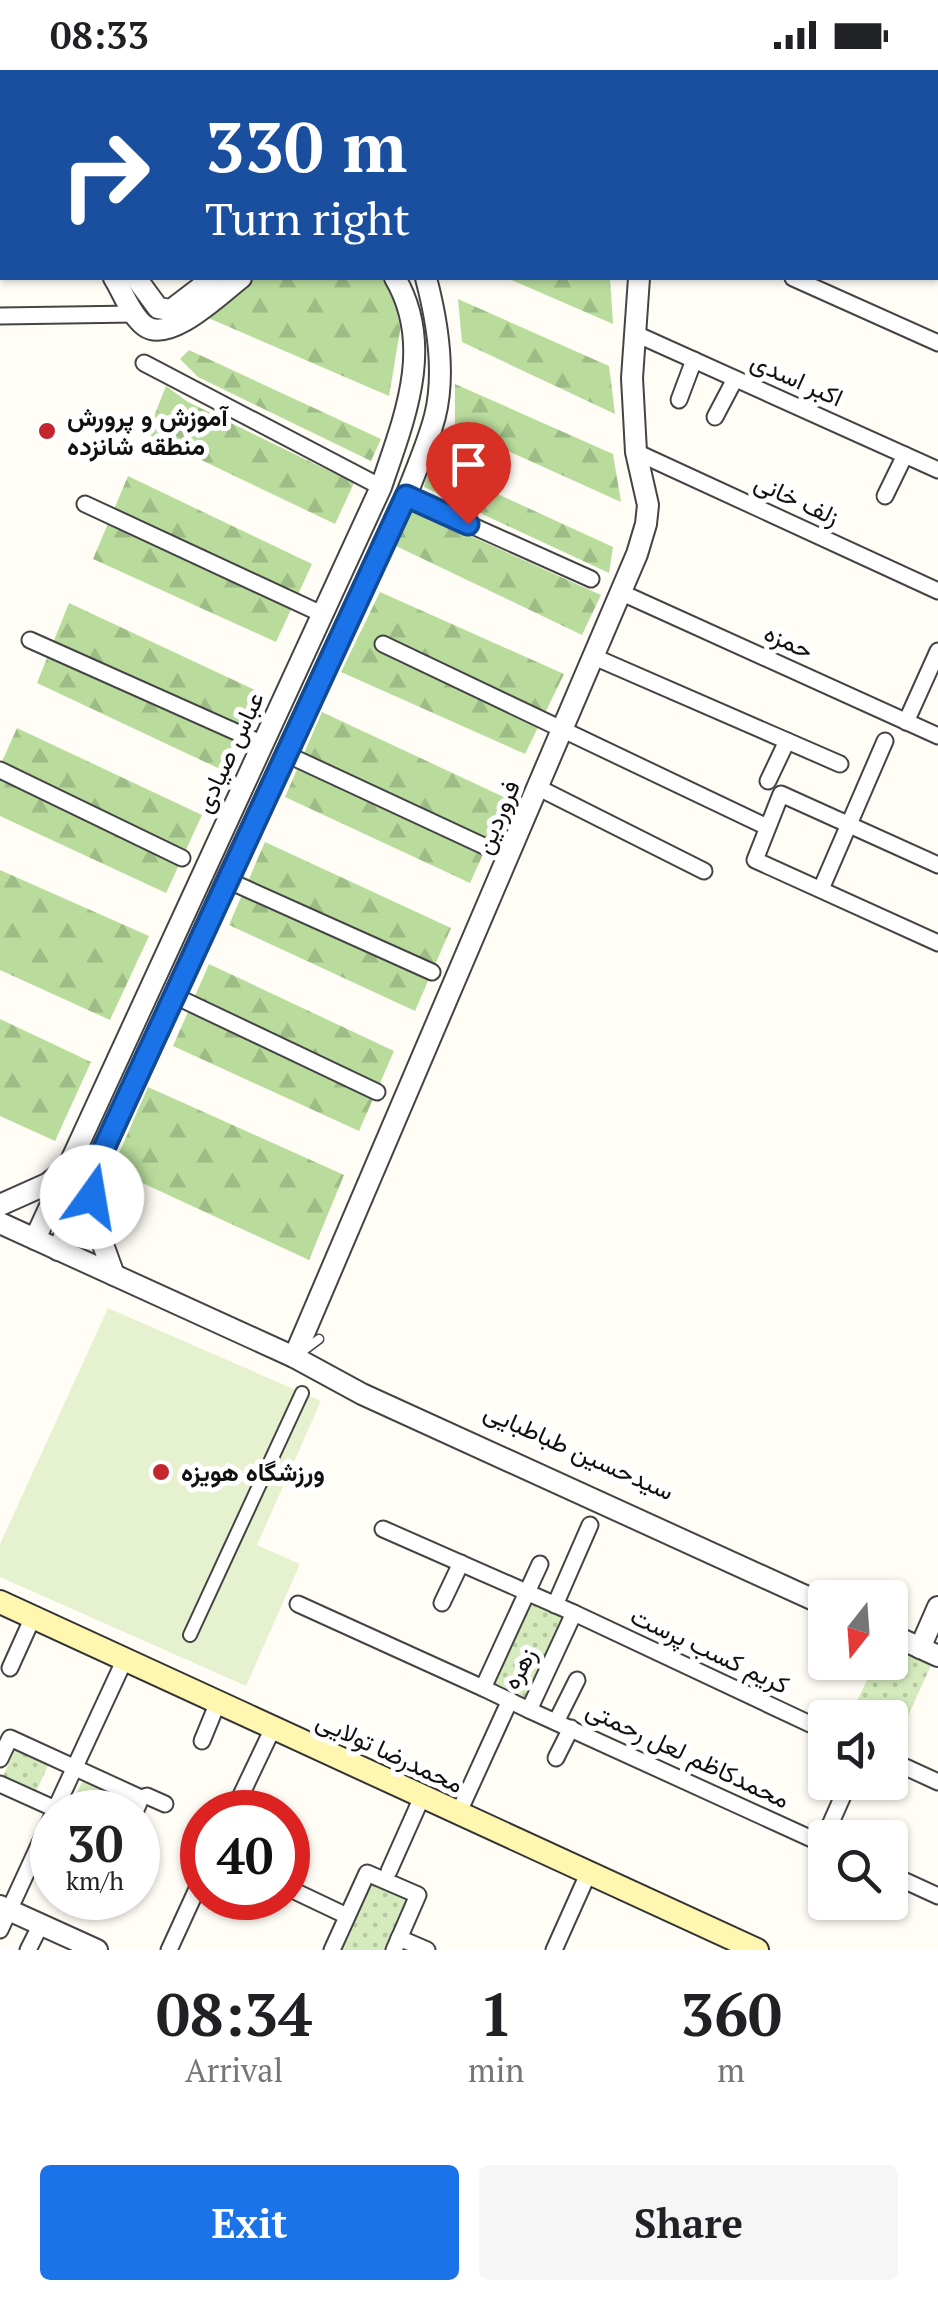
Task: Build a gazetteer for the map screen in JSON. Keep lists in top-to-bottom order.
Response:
{
  "streets": {
    "main road": ["محمدرضا تولایی"],
    "street": [
      "اکبر اسدی",
      "زلف خانی",
      "حمزه",
      "عباس صیادی",
      "فروردین",
      "سیدحسین طباطبایی",
      "کریم کسب پرست",
      "زهره",
      "محمدکاظم لعل رحمتی"
    ]
  },
  "crossings": [
    ["اکبر اسدی", "فروردین"],
    ["زلف خانی", "فروردین"],
    ["حمزه", "فروردین"],
    ["عباس صیادی", "سیدحسین طباطبایی"],
    ["فروردین", "سیدحسین طباطبایی"],
    ["کریم کسب پرست", "زهره"],
    ["زهره", "محمدکاظم لعل رحمتی"]
  ],
  "places": ["آموزش و پرورش منطقه شانزده", "ورزشگاه هویزه"],
  "north": "bottom",
  "page": {
    "status": "08:33",
    "turn": ["330 m", "Turn right"],
    "speed": "30 km/h",
    "limit": "40",
    "eta": [
      "08:34",
      "Arrival",
      "1",
      "min",
      "360",
      "m"
    ],
    "buttons": ["Exit", "Share"]
  }
}
